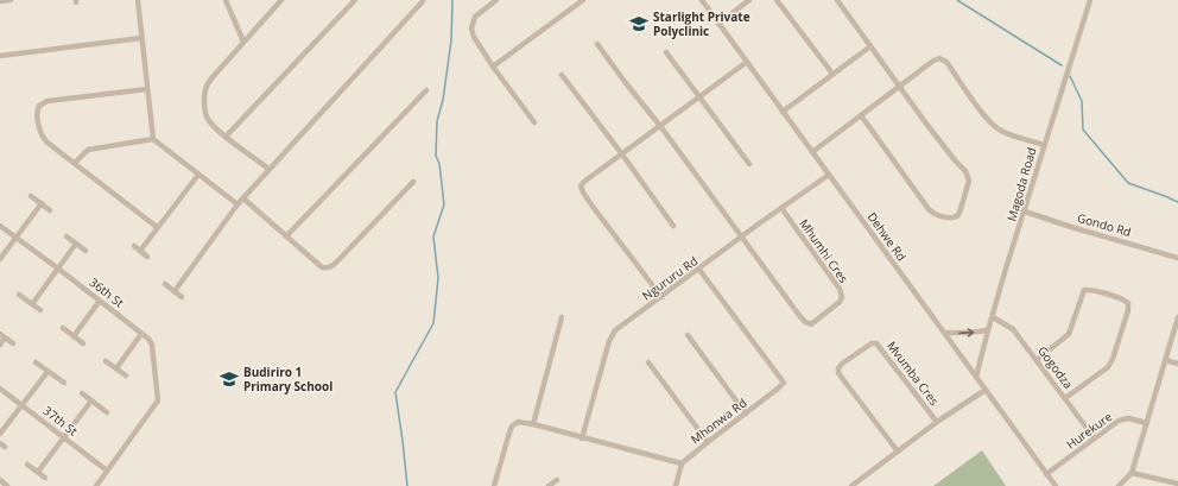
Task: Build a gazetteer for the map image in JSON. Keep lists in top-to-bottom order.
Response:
{
  "streets": {
    "street": [
      "Magoda Road",
      "Gondo Rd",
      "Dehwe Rd",
      "Mhumhi Cres",
      "Ngururu Rd",
      "36th St",
      "Gogodza",
      "Mvumba Cres",
      "37th St",
      "Mhonwa Rd",
      "Hurekure"
    ]
  },
  "crossings": [
    ["Magoda Road", "Gondo Rd"],
    ["Magoda Road", "Dehwe Rd"],
    ["Magoda Road", "Gogodza"],
    ["Dehwe Rd", "Ngururu Rd"],
    ["Dehwe Rd", "Hurekure"],
    ["Mhumhi Cres", "Ngururu Rd"],
    ["Ngururu Rd", "Mhonwa Rd"],
    ["36th St", "37th St"],
    ["Gogodza", "Hurekure"]
  ],
  "places": {
    "school or university": ["Starlight Private Polyclinic", "Budiriro 1 Primary School"]
  }
}
